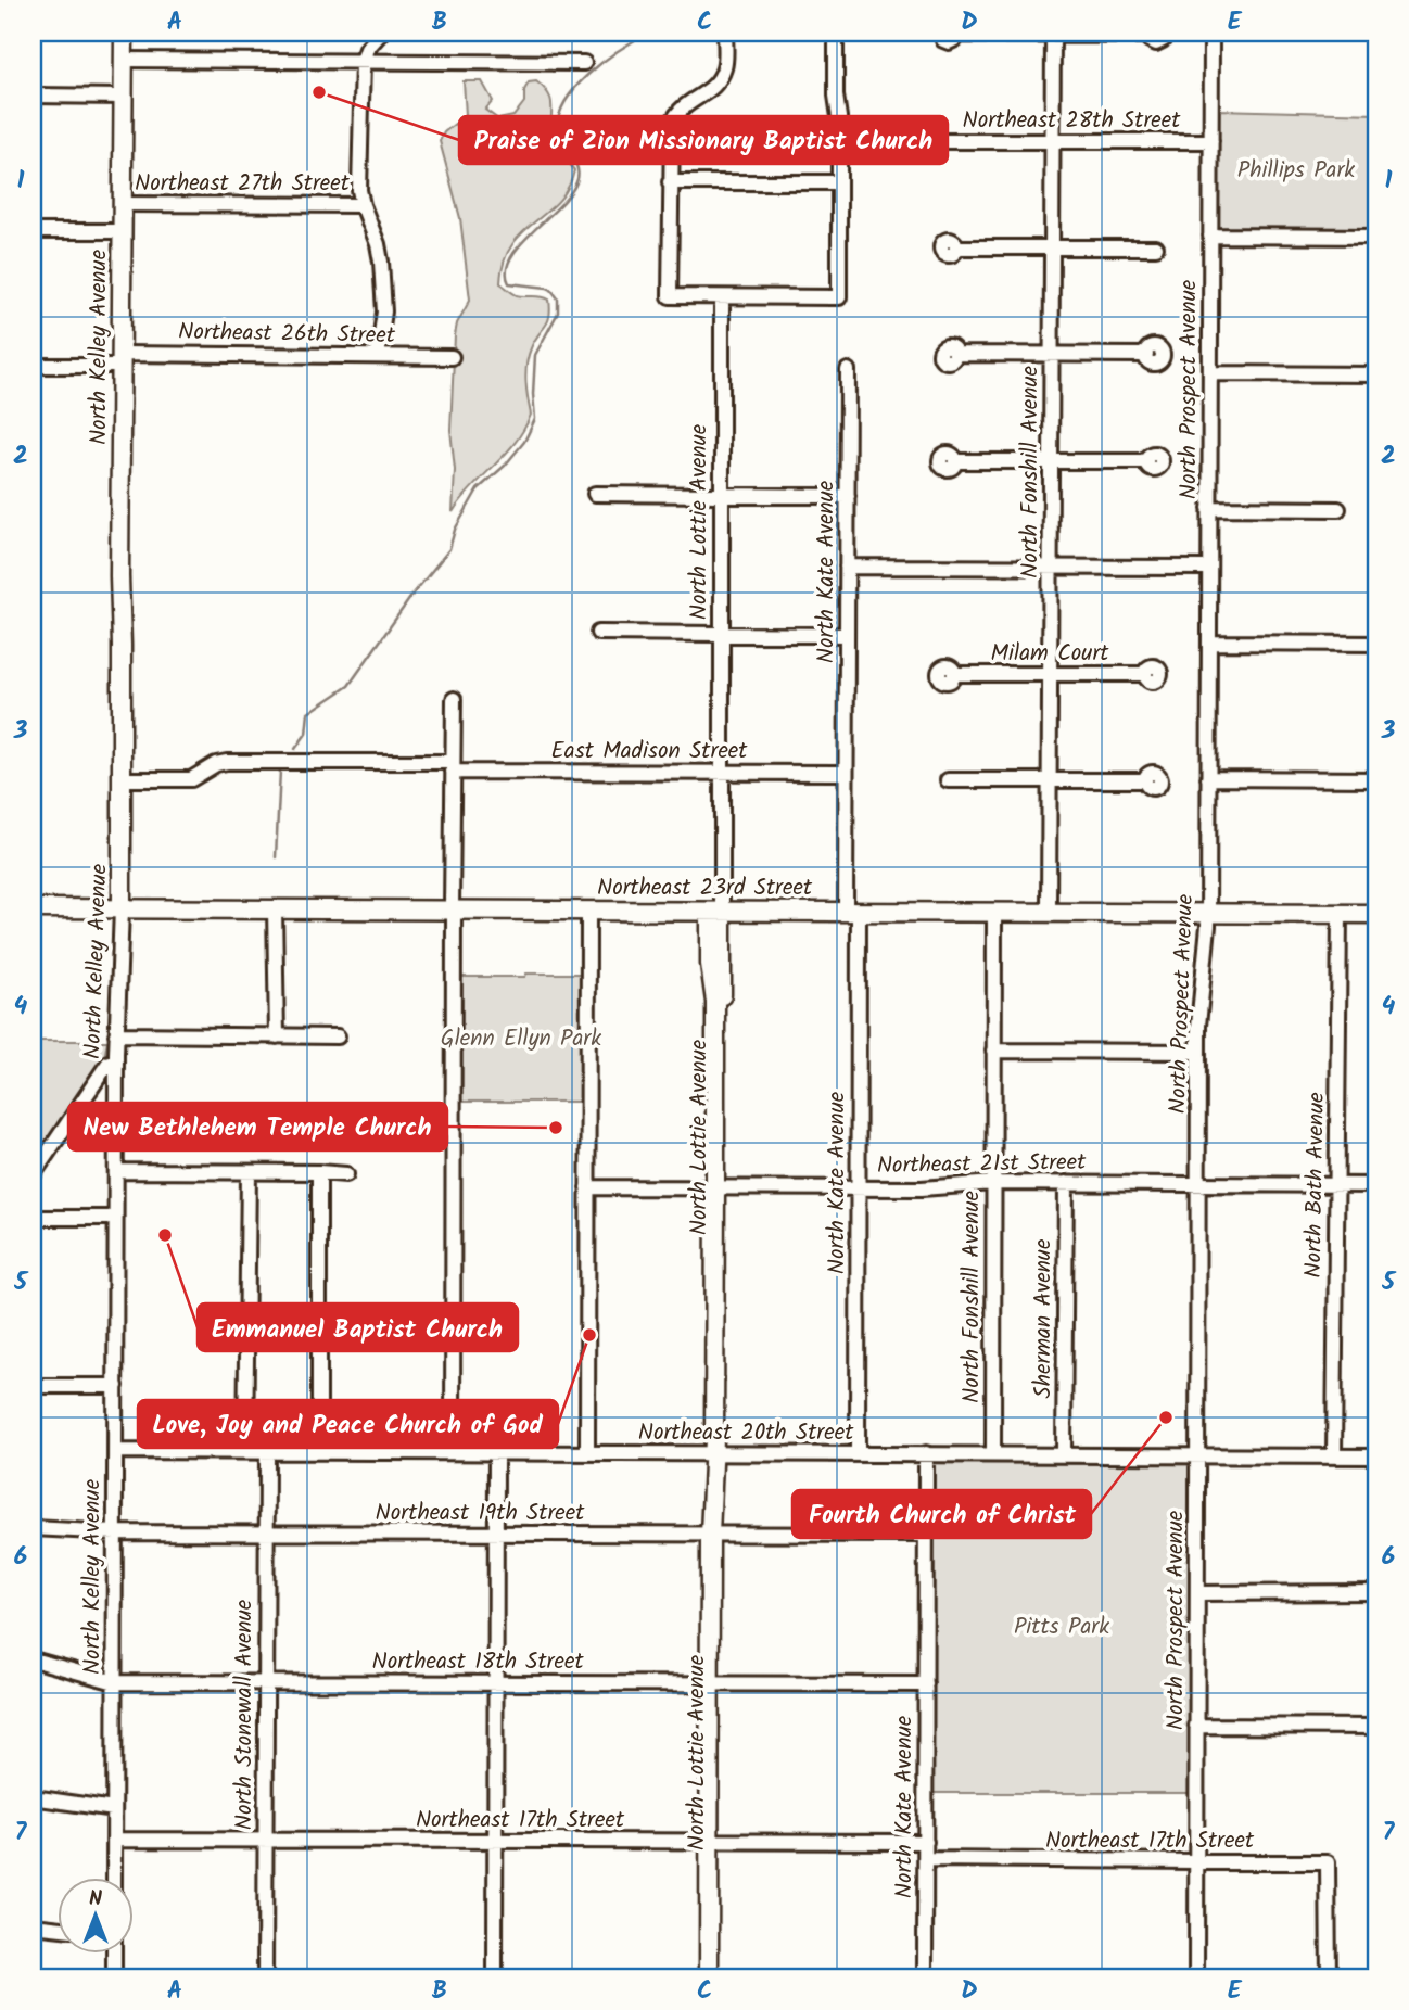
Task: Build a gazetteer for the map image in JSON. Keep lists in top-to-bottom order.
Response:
{
  "streets": {
    "main road": ["North Kelley Avenue", "North Lottie Avenue", "Northeast 23rd Street"],
    "street": [
      "Northeast 28th Street",
      "Northeast 27th Street",
      "Northeast 26th Street",
      "North Prospect Avenue",
      "North Fonshill Avenue",
      "North Kate Avenue",
      "Milam Court",
      "East Madison Street",
      "Northeast 21st Street",
      "North Bath Avenue",
      "Sherman Avenue",
      "Northeast 20th Street",
      "Northeast 19th Street",
      "Northeast 18th Street",
      "North Stonewall Avenue",
      "Northeast 17th Street"
    ]
  },
  "crossings": [
    ["Northeast 28th Street", "North Prospect Avenue"],
    ["Northeast 28th Street", "North Fonshill Avenue"],
    ["Northeast 27th Street", "North Kelley Avenue"],
    ["Northeast 26th Street", "North Kelley Avenue"],
    ["North Kelley Avenue", "East Madison Street"],
    ["North Kelley Avenue", "Northeast 23rd Street"],
    ["North Kelley Avenue", "Northeast 20th Street"],
    ["North Kelley Avenue", "Northeast 19th Street"],
    ["North Kelley Avenue", "Northeast 18th Street"],
    ["North Kelley Avenue", "Northeast 17th Street"],
    ["North Prospect Avenue", "Northeast 23rd Street"],
    ["North Prospect Avenue", "Northeast 21st Street"],
    ["North Prospect Avenue", "Northeast 20th Street"],
    ["North Prospect Avenue", "Northeast 17th Street"],
    ["North Fonshill Avenue", "Milam Court"],
    ["North Fonshill Avenue", "Northeast 23rd Street"],
    ["North Fonshill Avenue", "Northeast 21st Street"],
    ["North Fonshill Avenue", "Northeast 20th Street"],
    ["North Lottie Avenue", "East Madison Street"],
    ["North Lottie Avenue", "Northeast 23rd Street"],
    ["North Lottie Avenue", "Northeast 21st Street"],
    ["North Lottie Avenue", "Northeast 20th Street"],
    ["North Lottie Avenue", "Northeast 19th Street"],
    ["North Lottie Avenue", "Northeast 18th Street"],
    ["North Lottie Avenue", "Northeast 17th Street"],
    ["North Kate Avenue", "East Madison Street"],
    ["North Kate Avenue", "Northeast 23rd Street"],
    ["North Kate Avenue", "Northeast 21st Street"],
    ["North Kate Avenue", "Northeast 20th Street"],
    ["North Kate Avenue", "Northeast 19th Street"],
    ["North Kate Avenue", "Northeast 18th Street"],
    ["North Kate Avenue", "Northeast 17th Street"],
    ["Northeast 23rd Street", "North Bath Avenue"],
    ["Northeast 21st Street", "North Bath Avenue"],
    ["Northeast 21st Street", "Sherman Avenue"],
    ["North Bath Avenue", "Northeast 20th Street"],
    ["Sherman Avenue", "Northeast 20th Street"],
    ["Northeast 20th Street", "North Stonewall Avenue"],
    ["Northeast 19th Street", "North Stonewall Avenue"],
    ["Northeast 18th Street", "North Stonewall Avenue"],
    ["North Stonewall Avenue", "Northeast 17th Street"]
  ],
  "parks": ["Phillips Park", "Glenn Ellyn Park", "Pitts Park"],
  "places": [
    "Praise of Zion Missionary Baptist Church",
    "New Bethlehem Temple Church",
    "Emmanuel Baptist Church",
    "Love, Joy and Peace Church of God",
    "Fourth Church of Christ"
  ],
  "north": "top",
  "grid": {
    "columns": [
      "A",
      "B",
      "C",
      "D",
      "E"
    ],
    "rows": [
      "1",
      "2",
      "3",
      "4",
      "5",
      "6",
      "7"
    ]
  }
}
